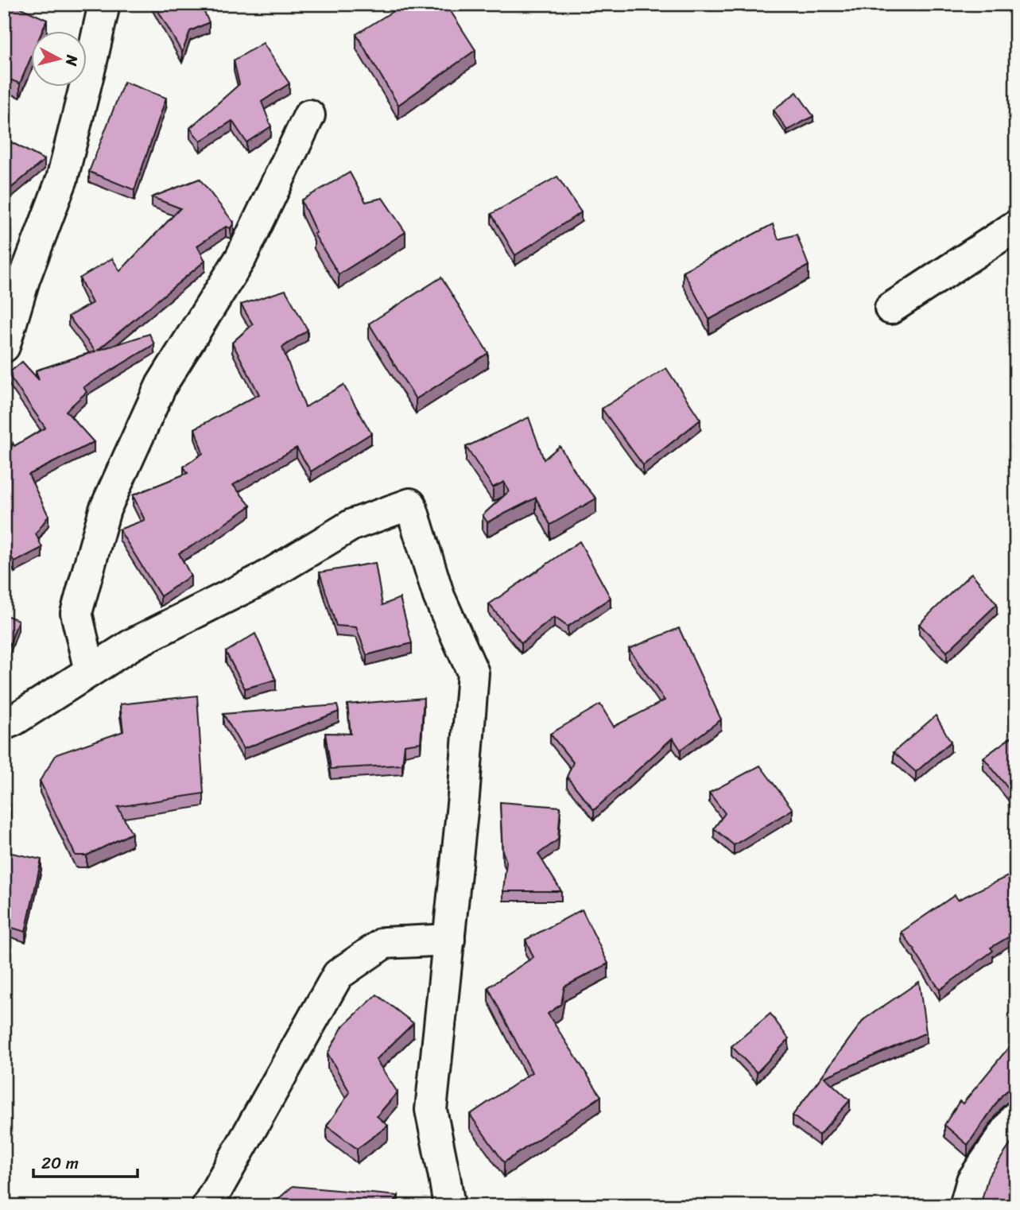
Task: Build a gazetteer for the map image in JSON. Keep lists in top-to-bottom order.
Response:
{
  "scale_bar": "20 m",
  "north": "right"
}
